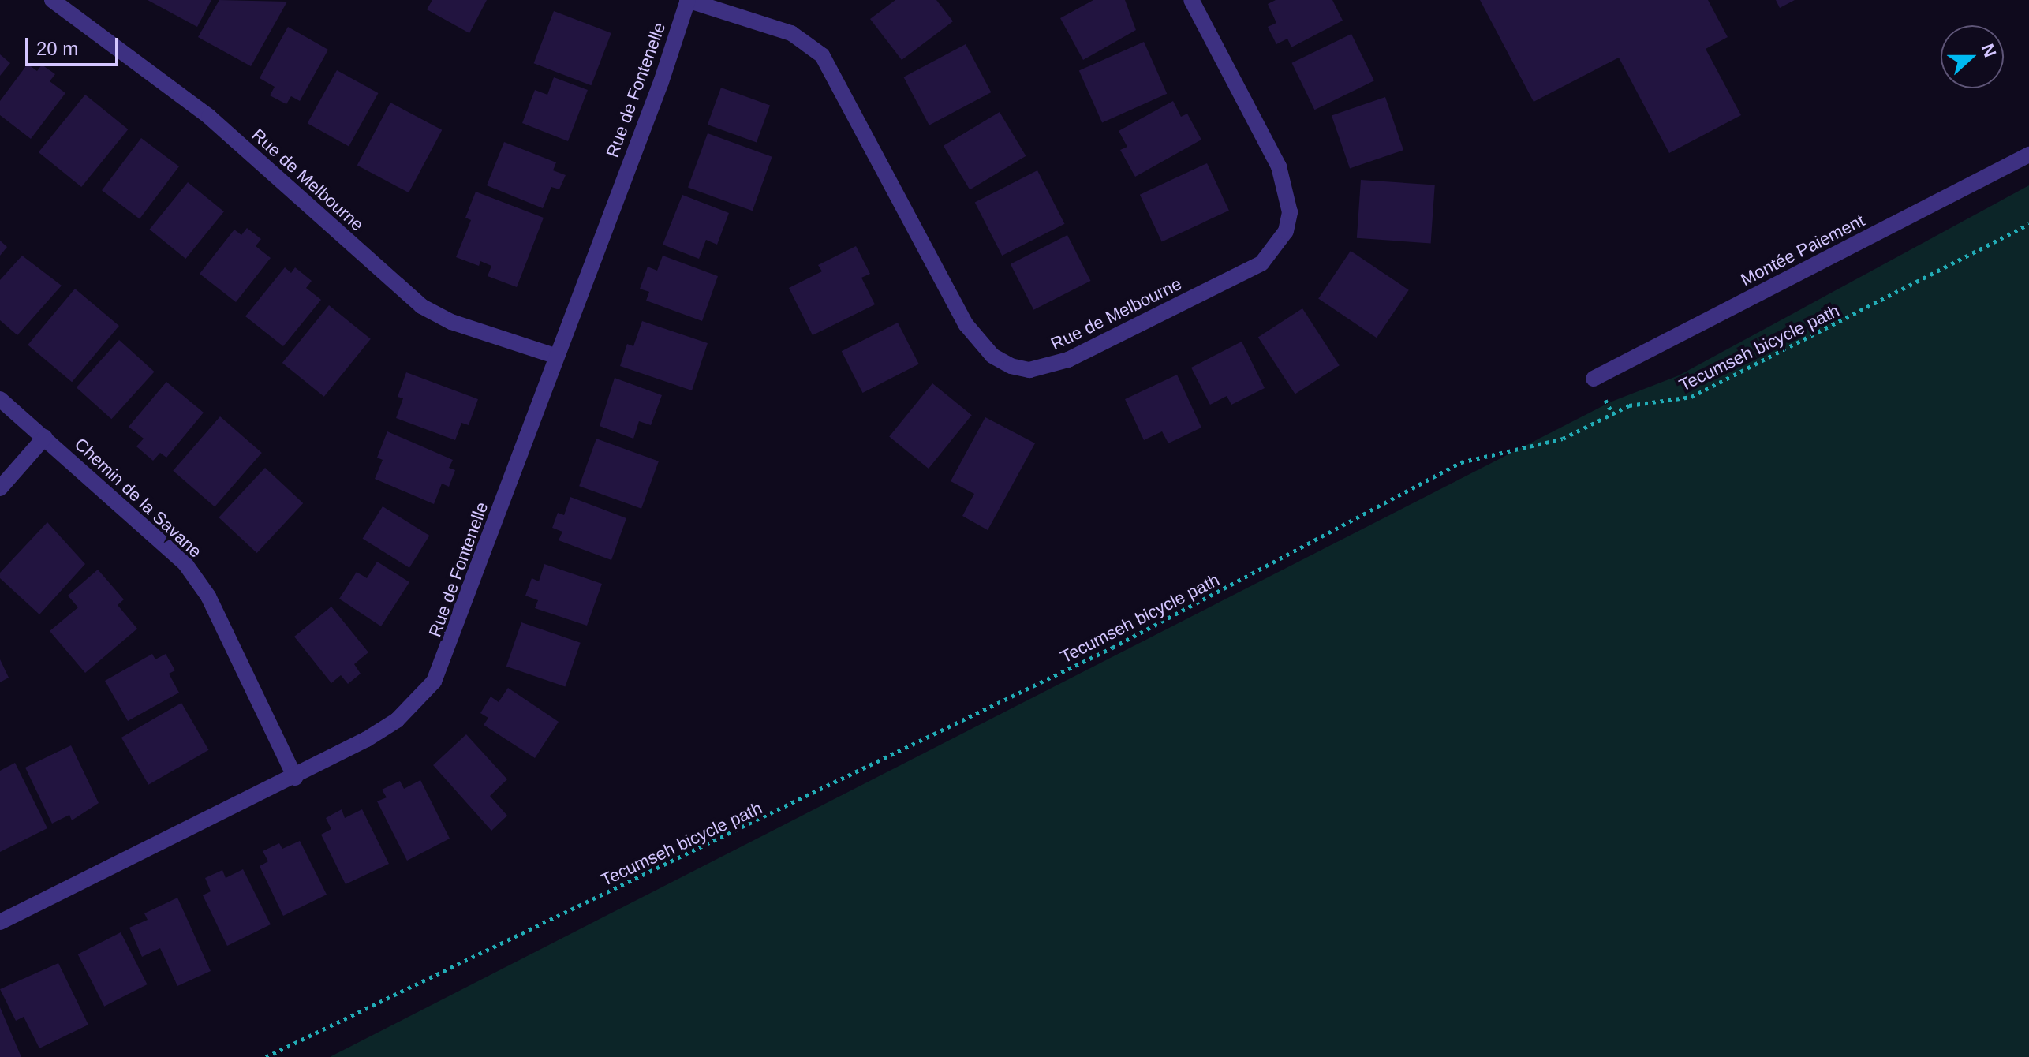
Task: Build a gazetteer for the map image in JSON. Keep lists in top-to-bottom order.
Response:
{
  "streets": {
    "street": [
      "Rue de Fontenelle",
      "Rue de Melbourne",
      "Montée Paiement",
      "Chemin de la Savane"
    ],
    "path": ["Tecumseh bicycle path"]
  },
  "crossings": [
    ["Rue de Fontenelle", "Rue de Melbourne"],
    ["Rue de Fontenelle", "Chemin de la Savane"]
  ],
  "scale_bar": "20 m",
  "north": "right"
}
